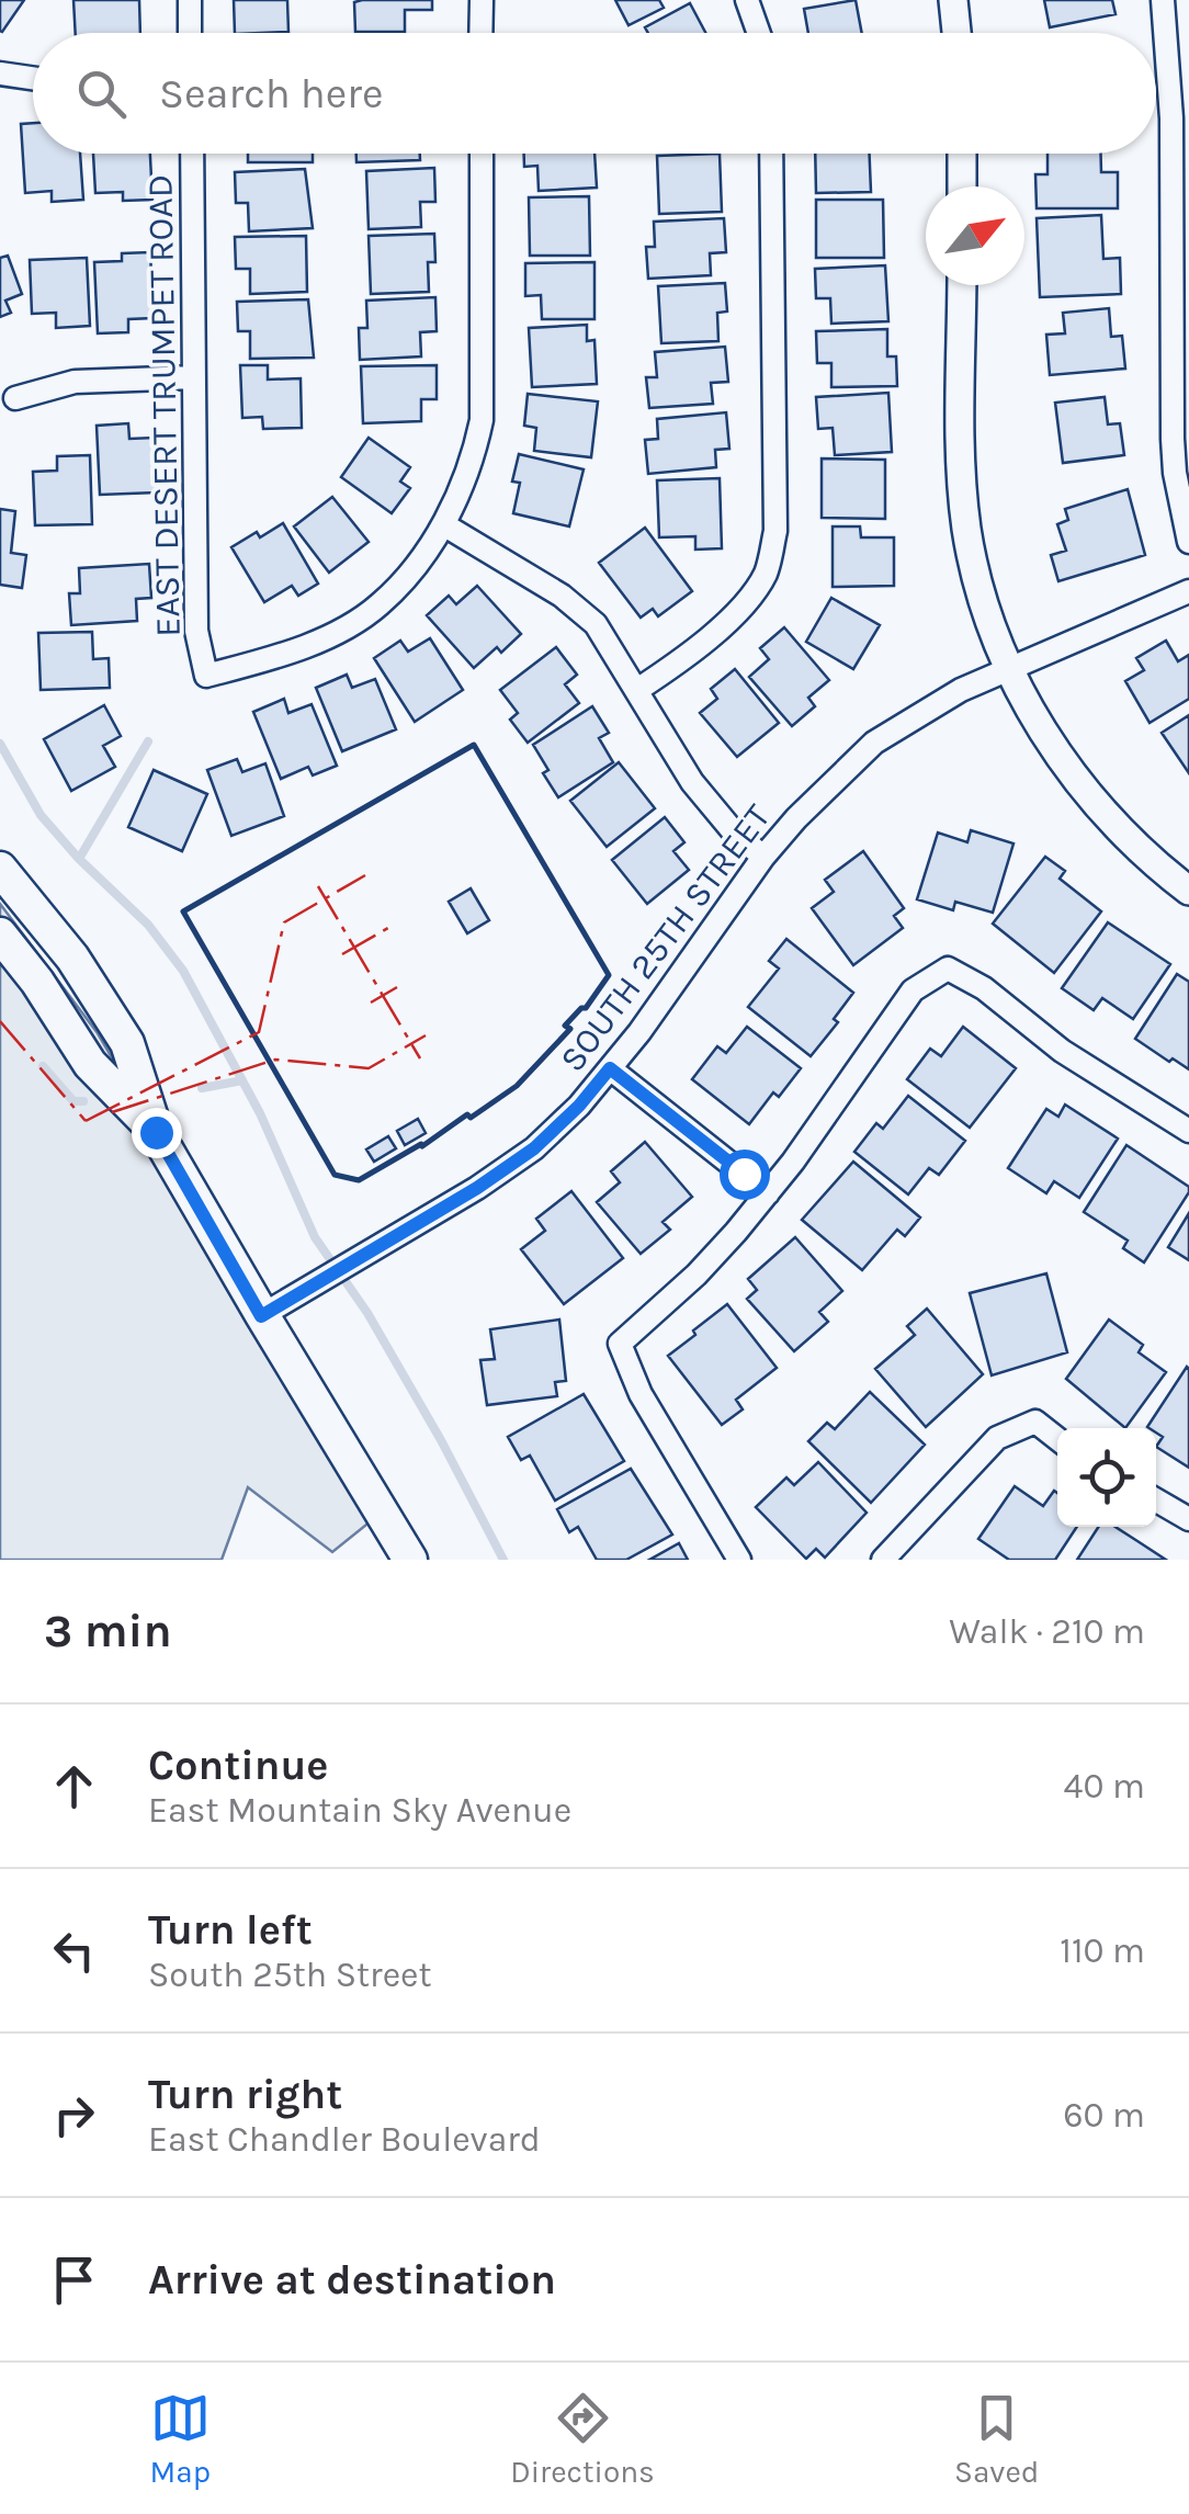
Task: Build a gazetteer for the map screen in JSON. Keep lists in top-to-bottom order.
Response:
{
  "streets": {
    "street": ["EAST DESERT TRUMPET ROAD", "SOUTH 25TH STREET"]
  },
  "north": "top right",
  "page": {
    "search": "Search here",
    "heading": ["3 min", "Walk · 210 m"],
    "list": [
      ["Continue", "East Mountain Sky Avenue", "40 m"],
      ["Turn left", "South 25th Street", "110 m"],
      ["Turn right", "East Chandler Boulevard", "60 m"],
      "Arrive at destination"
    ],
    "nav": ["Map", "Directions", "Saved"]
  }
}
